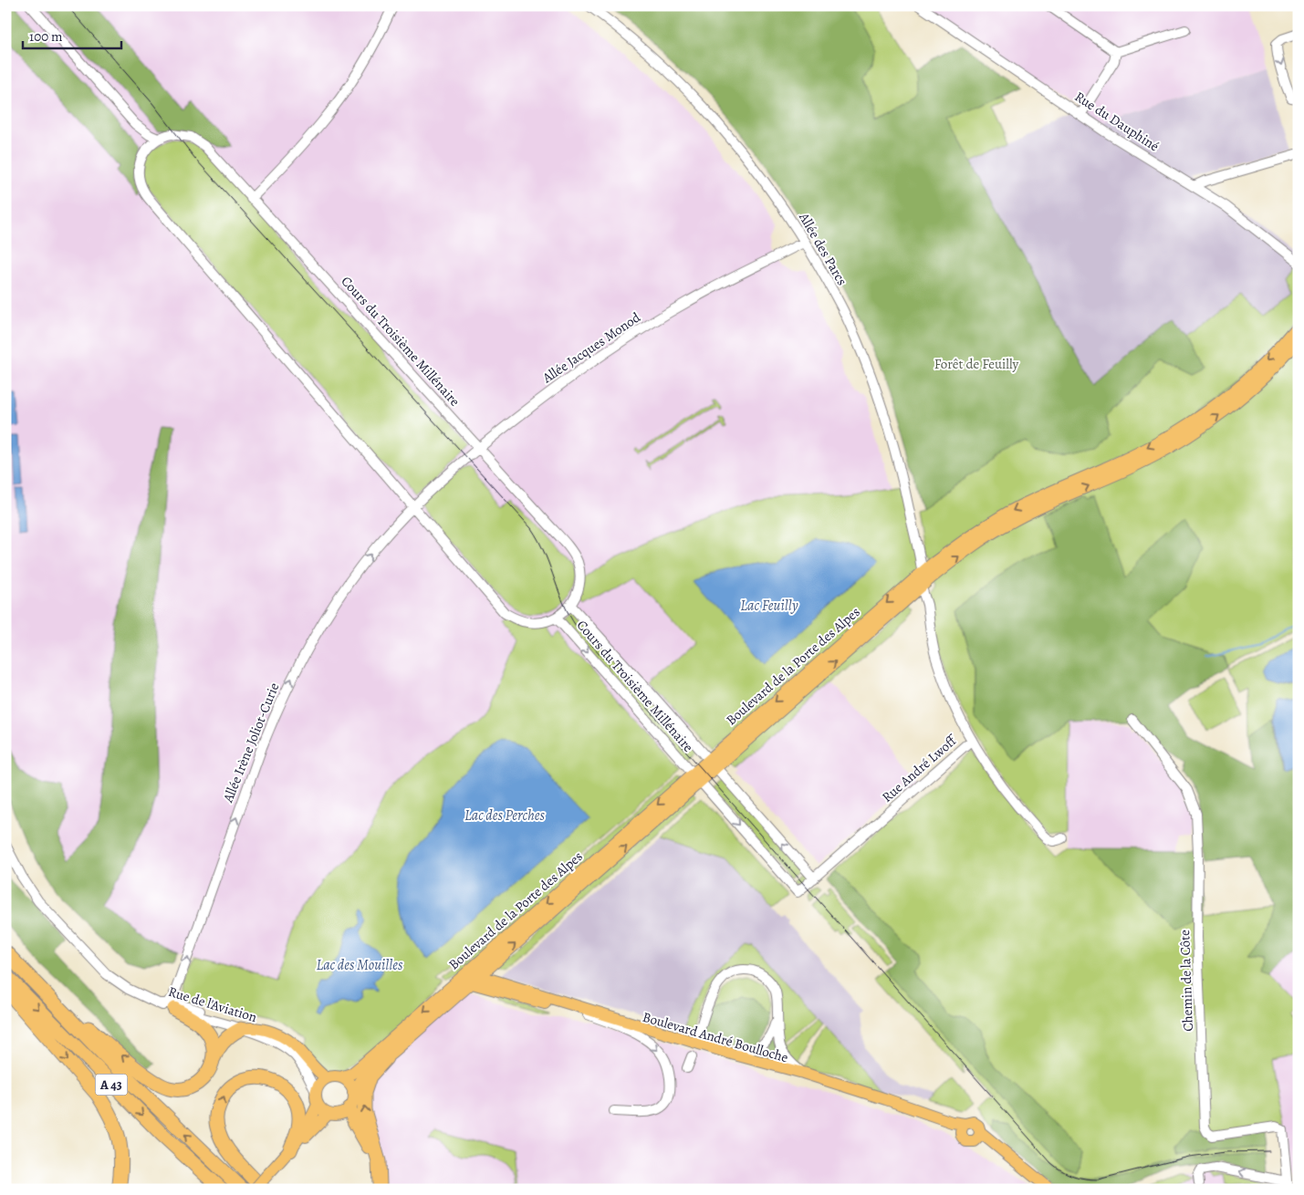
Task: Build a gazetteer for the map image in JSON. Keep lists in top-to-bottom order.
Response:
{
  "streets": {
    "highway": ["A 43"],
    "main road": ["Boulevard de la Porte des Alpes", "Rue de l'Aviation", "Boulevard André Boulloche"],
    "street": [
      "Rue du Dauphiné",
      "Allée des Parcs",
      "Cours du Troisième Millénaire",
      "Allée Jacques Monod",
      "Allée Irène Joliot-Curie",
      "Rue André Lwoff",
      "Chemin de la Côte"
    ]
  },
  "crossings": [
    ["Allée des Parcs", "Allée Jacques Monod"],
    ["Allée des Parcs", "Boulevard de la Porte des Alpes"],
    ["Cours du Troisième Millénaire", "Allée Jacques Monod"],
    ["Cours du Troisième Millénaire", "Boulevard de la Porte des Alpes"],
    ["Cours du Troisième Millénaire", "Allée Irène Joliot-Curie"],
    ["Cours du Troisième Millénaire", "Rue André Lwoff"],
    ["Allée Jacques Monod", "Allée Irène Joliot-Curie"],
    ["Boulevard de la Porte des Alpes", "Rue de l'Aviation"],
    ["Boulevard de la Porte des Alpes", "Boulevard André Boulloche"],
    ["Allée Irène Joliot-Curie", "Rue de l'Aviation"]
  ],
  "one_way": ["Allée Irène Joliot-Curie"],
  "water": ["Lac Feuilly", "Lac des Perches", "Lac des Mouilles"],
  "parks": ["Forêt de Feuilly"],
  "scale_bar": "100 m"
}
